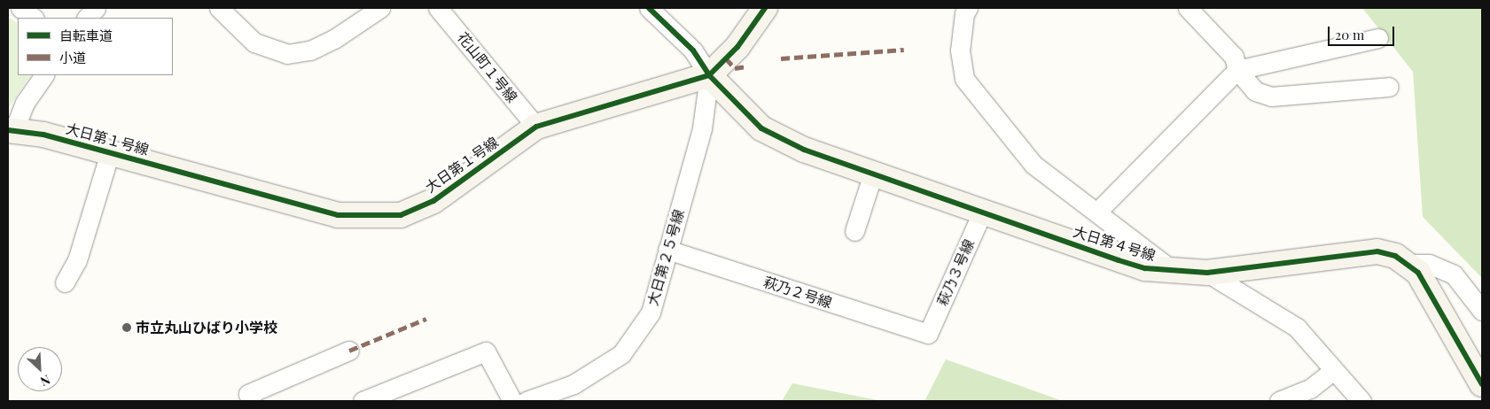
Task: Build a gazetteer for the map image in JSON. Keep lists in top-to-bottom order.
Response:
{
  "streets": {
    "street": [
      "花山町１号線",
      "大日第１号線",
      "大日第４号線",
      "大日第２５号線",
      "萩乃３号線",
      "萩乃２号線"
    ]
  },
  "crossings": [
    ["花山町１号線", "大日第１号線"],
    ["大日第１号線", "大日第４号線"],
    ["大日第１号線", "大日第２５号線"],
    ["大日第４号線", "大日第２５号線"],
    ["大日第４号線", "萩乃３号線"],
    ["大日第２５号線", "萩乃２号線"],
    ["萩乃３号線", "萩乃２号線"]
  ],
  "places": ["市立丸山ひばり小学校"],
  "legend": ["自転車道", "小道"],
  "scale_bar": "20 m",
  "north": "bottom right"
}
